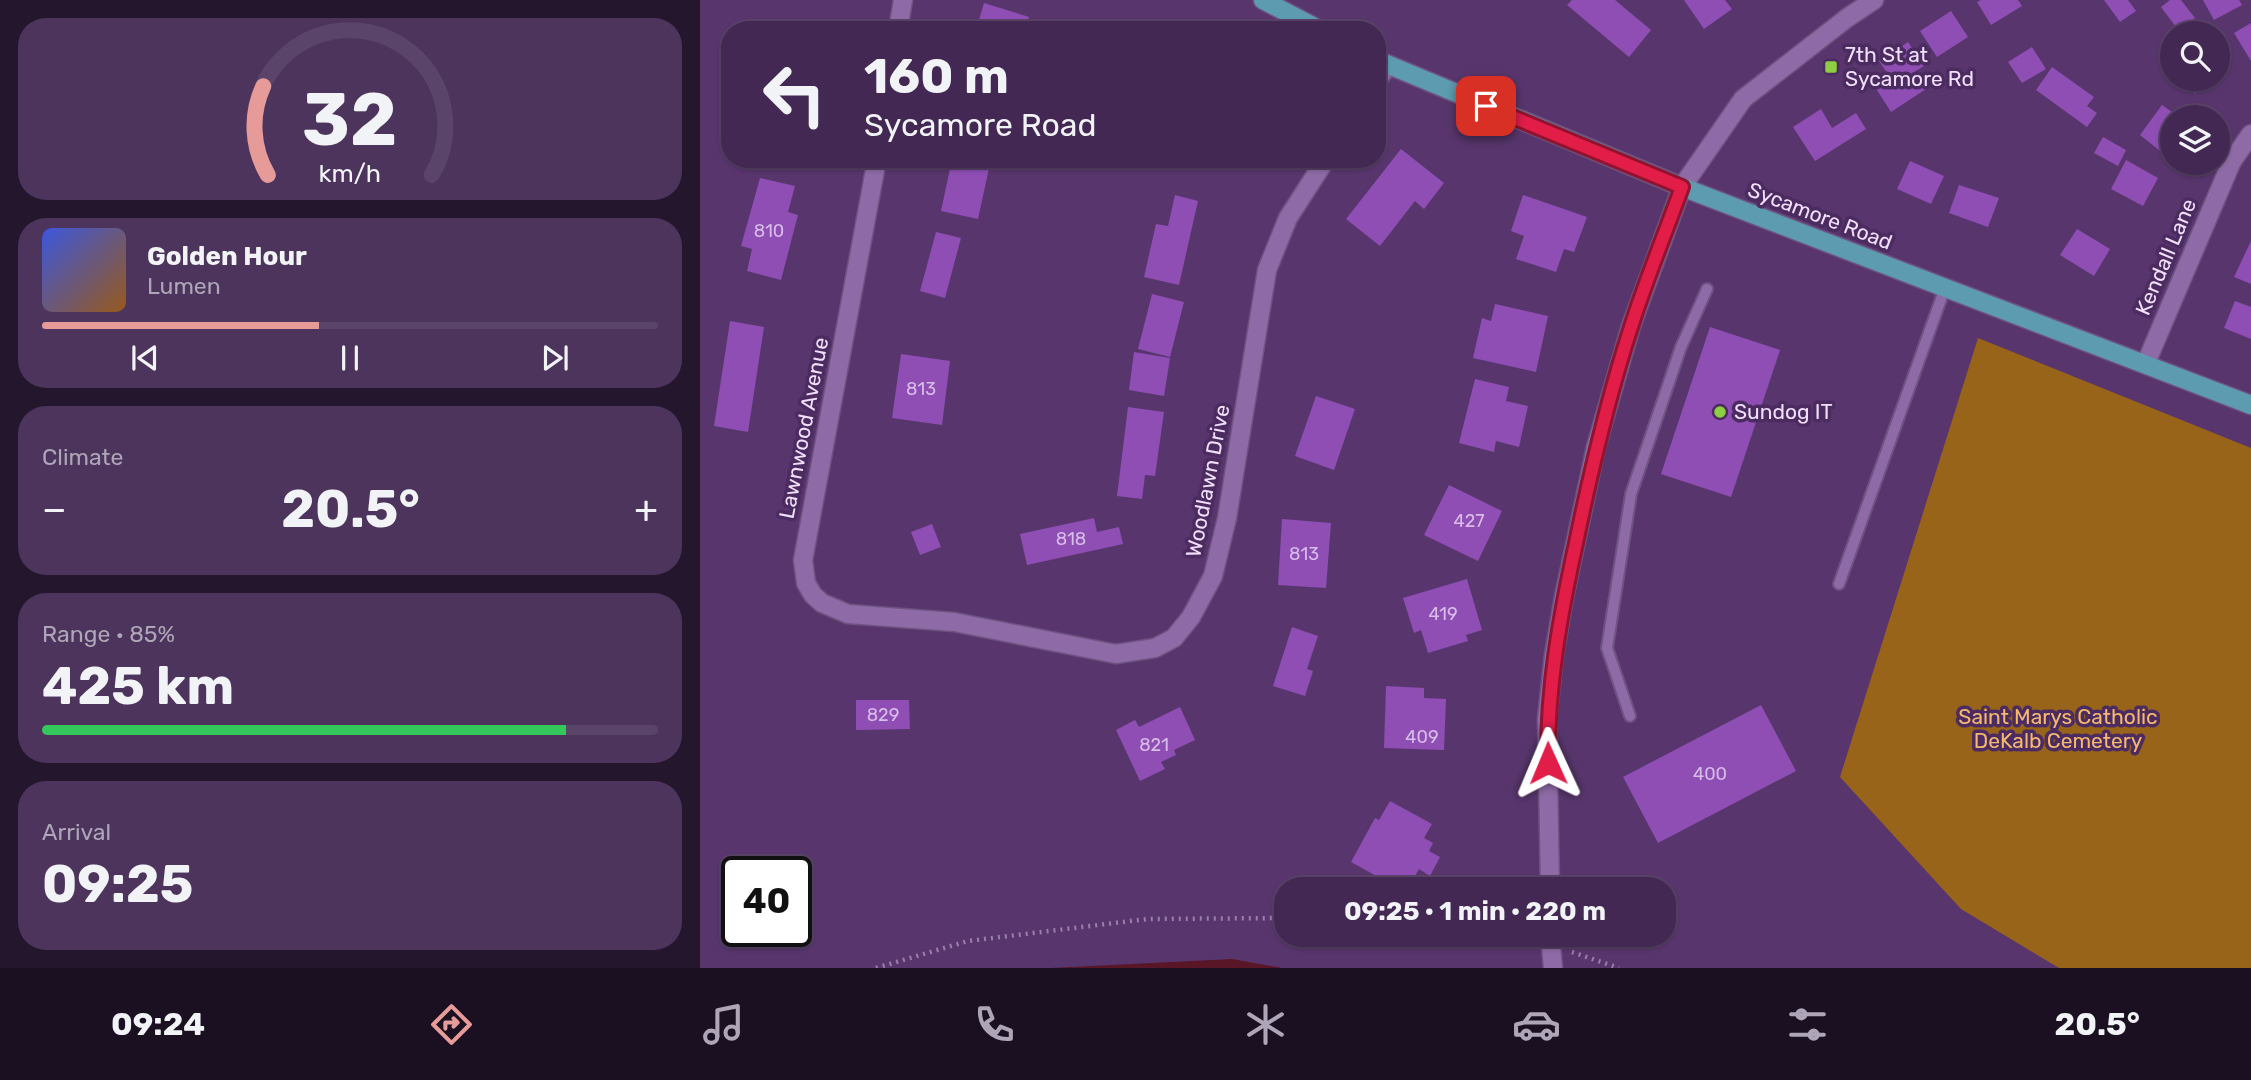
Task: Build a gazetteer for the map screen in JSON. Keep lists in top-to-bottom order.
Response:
{
  "streets": {
    "main road": ["Sycamore Road"],
    "street": ["Kendall Lane", "Lawnwood Avenue", "Woodlawn Drive"]
  },
  "crossings": [
    ["Sycamore Road", "Kendall Lane"],
    ["Lawnwood Avenue", "Woodlawn Drive"]
  ],
  "parks": ["Saint Marys Catholic DeKalb Cemetery"],
  "places": {
    "transit": ["7th St at Sycamore Rd"],
    "other": ["Sundog IT"]
  },
  "house_numbers": [
    "810",
    "813",
    "427",
    "818",
    "813",
    "419",
    "829",
    "409",
    "821",
    "400"
  ],
  "page": {
    "turn": ["160 m", "Sycamore Road"],
    "song": ["Golden Hour", "Lumen"],
    "tile": [
      "Climate",
      ["Range · 85%", "425 km"],
      ["Arrival", "09:25"]
    ],
    "heat": ["−", "20.5°", "+"],
    "limit": "40",
    "trip": "09:25 · 1 min · 220 m",
    "tabs": ["09:24", "20.5°"],
    "gauge": ["32", "km/h"]
  }
}
